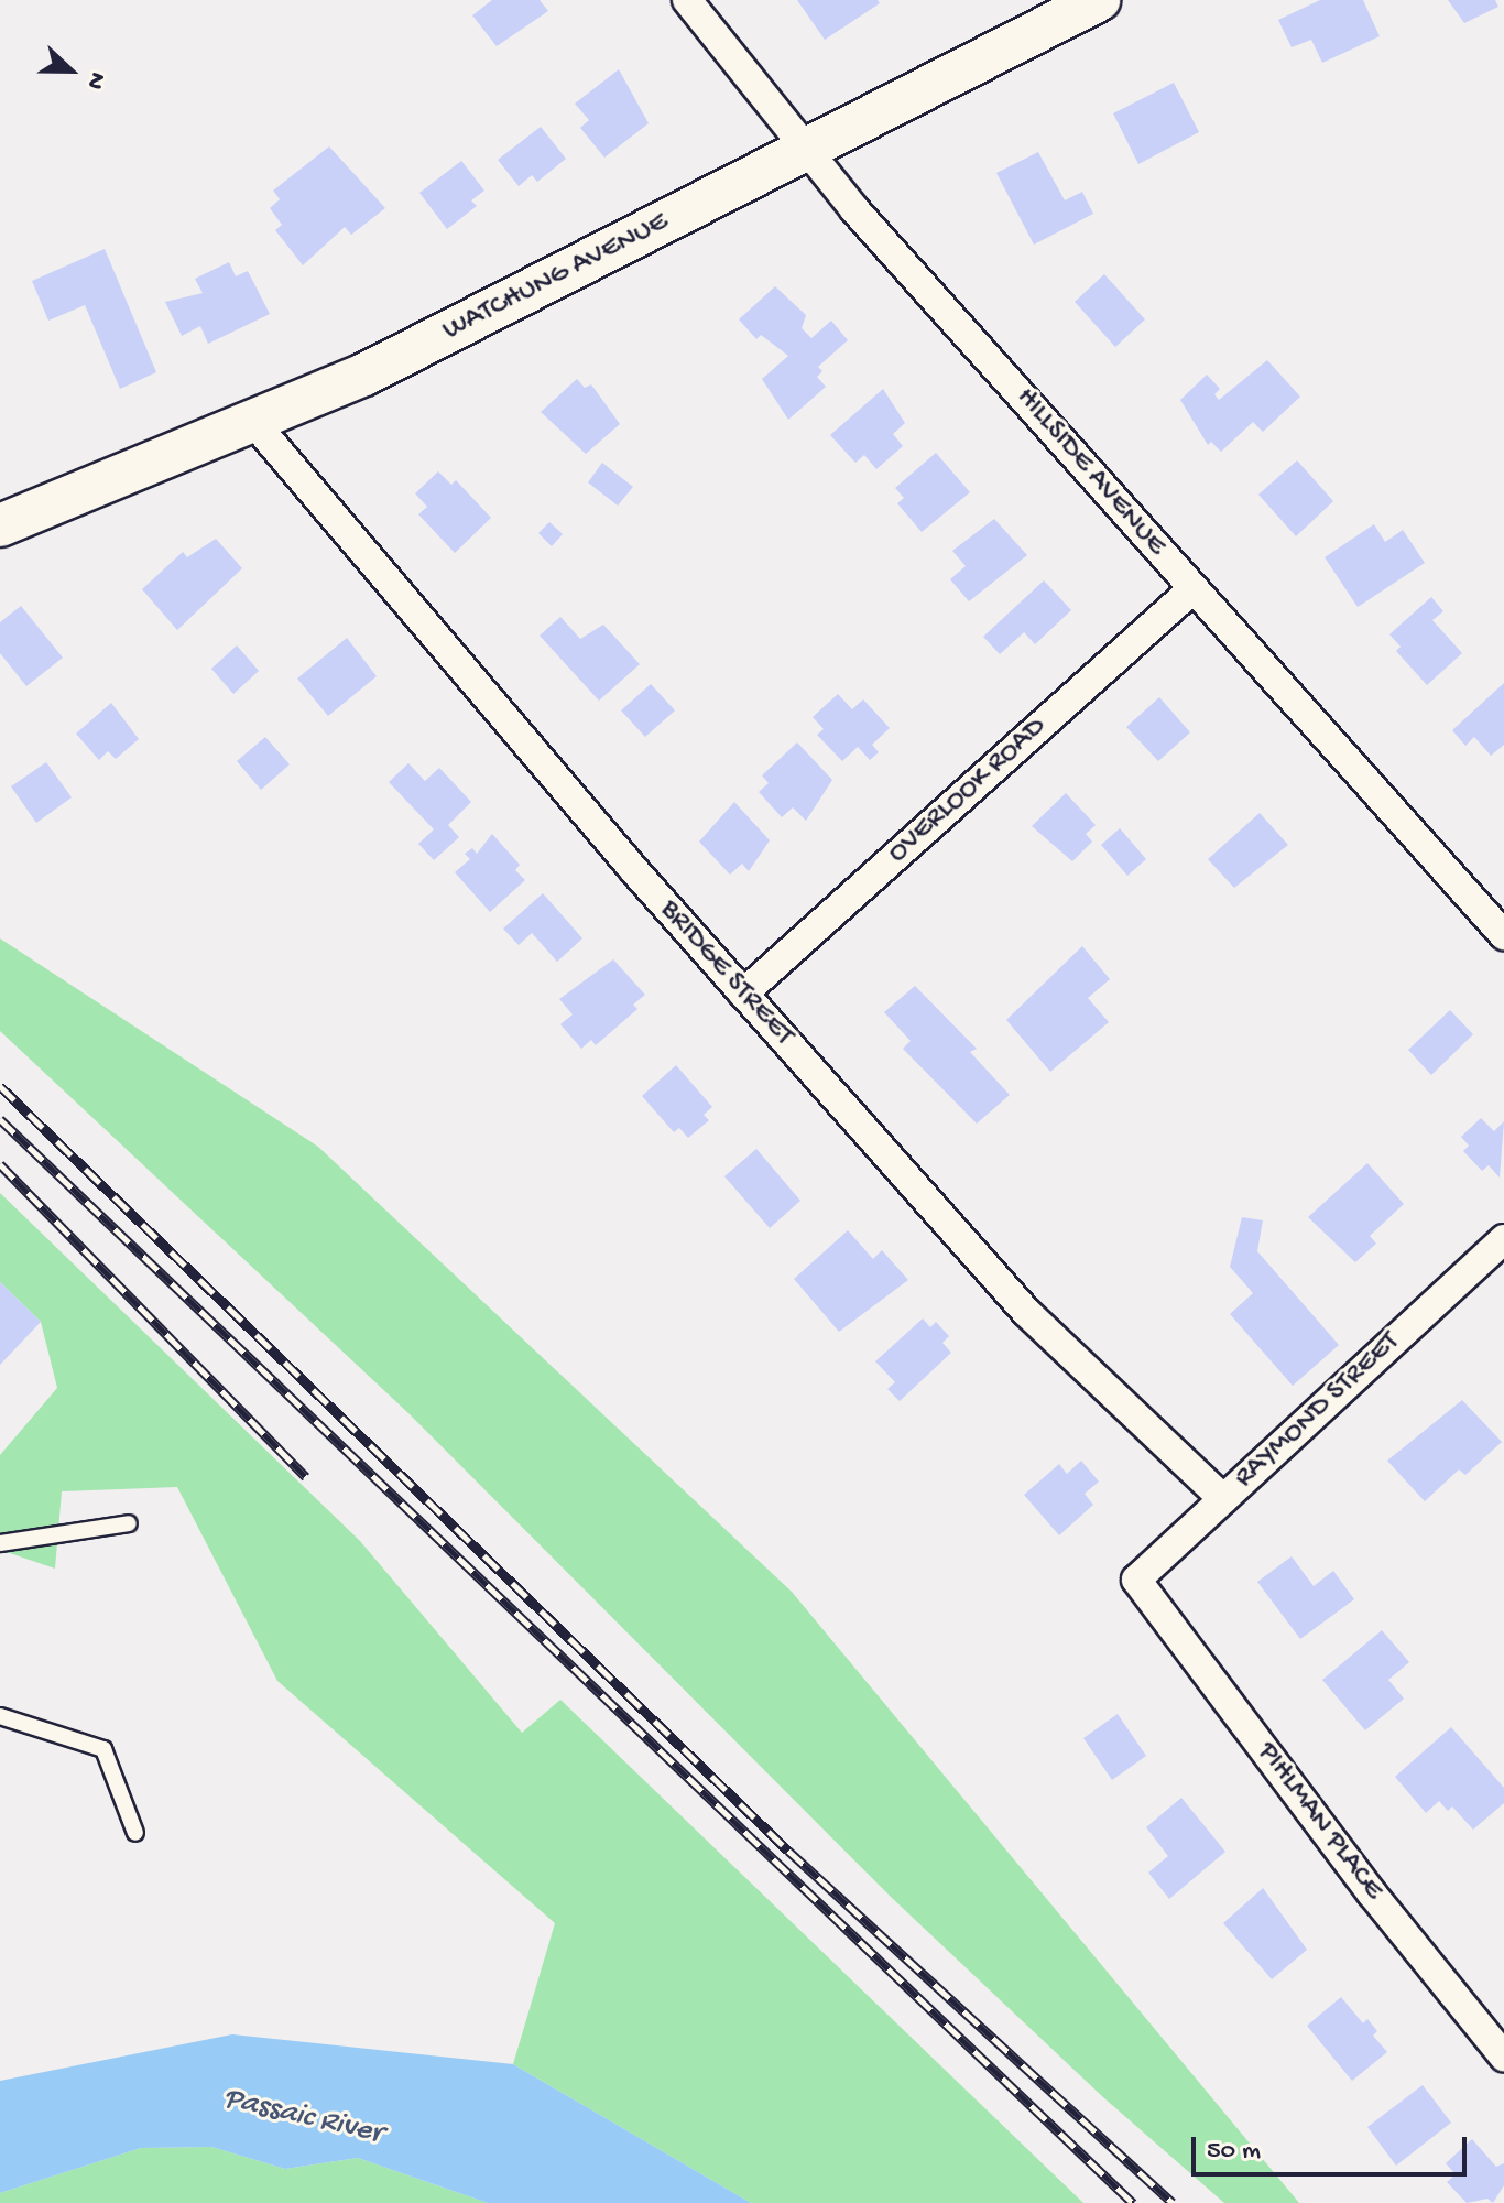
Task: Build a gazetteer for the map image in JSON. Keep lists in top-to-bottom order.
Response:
{
  "streets": {
    "main road": ["WATCHUNG AVENUE"],
    "street": [
      "HILLSIDE AVENUE",
      "OVERLOOK ROAD",
      "BRIDGE STREET",
      "RAYMOND STREET",
      "PIHLMAN PLACE"
    ]
  },
  "crossings": [
    ["WATCHUNG AVENUE", "HILLSIDE AVENUE"],
    ["WATCHUNG AVENUE", "BRIDGE STREET"],
    ["HILLSIDE AVENUE", "OVERLOOK ROAD"],
    ["OVERLOOK ROAD", "BRIDGE STREET"],
    ["BRIDGE STREET", "RAYMOND STREET"],
    ["RAYMOND STREET", "PIHLMAN PLACE"]
  ],
  "water": ["Passaic River"],
  "scale_bar": "50 m",
  "north": "right"
}
